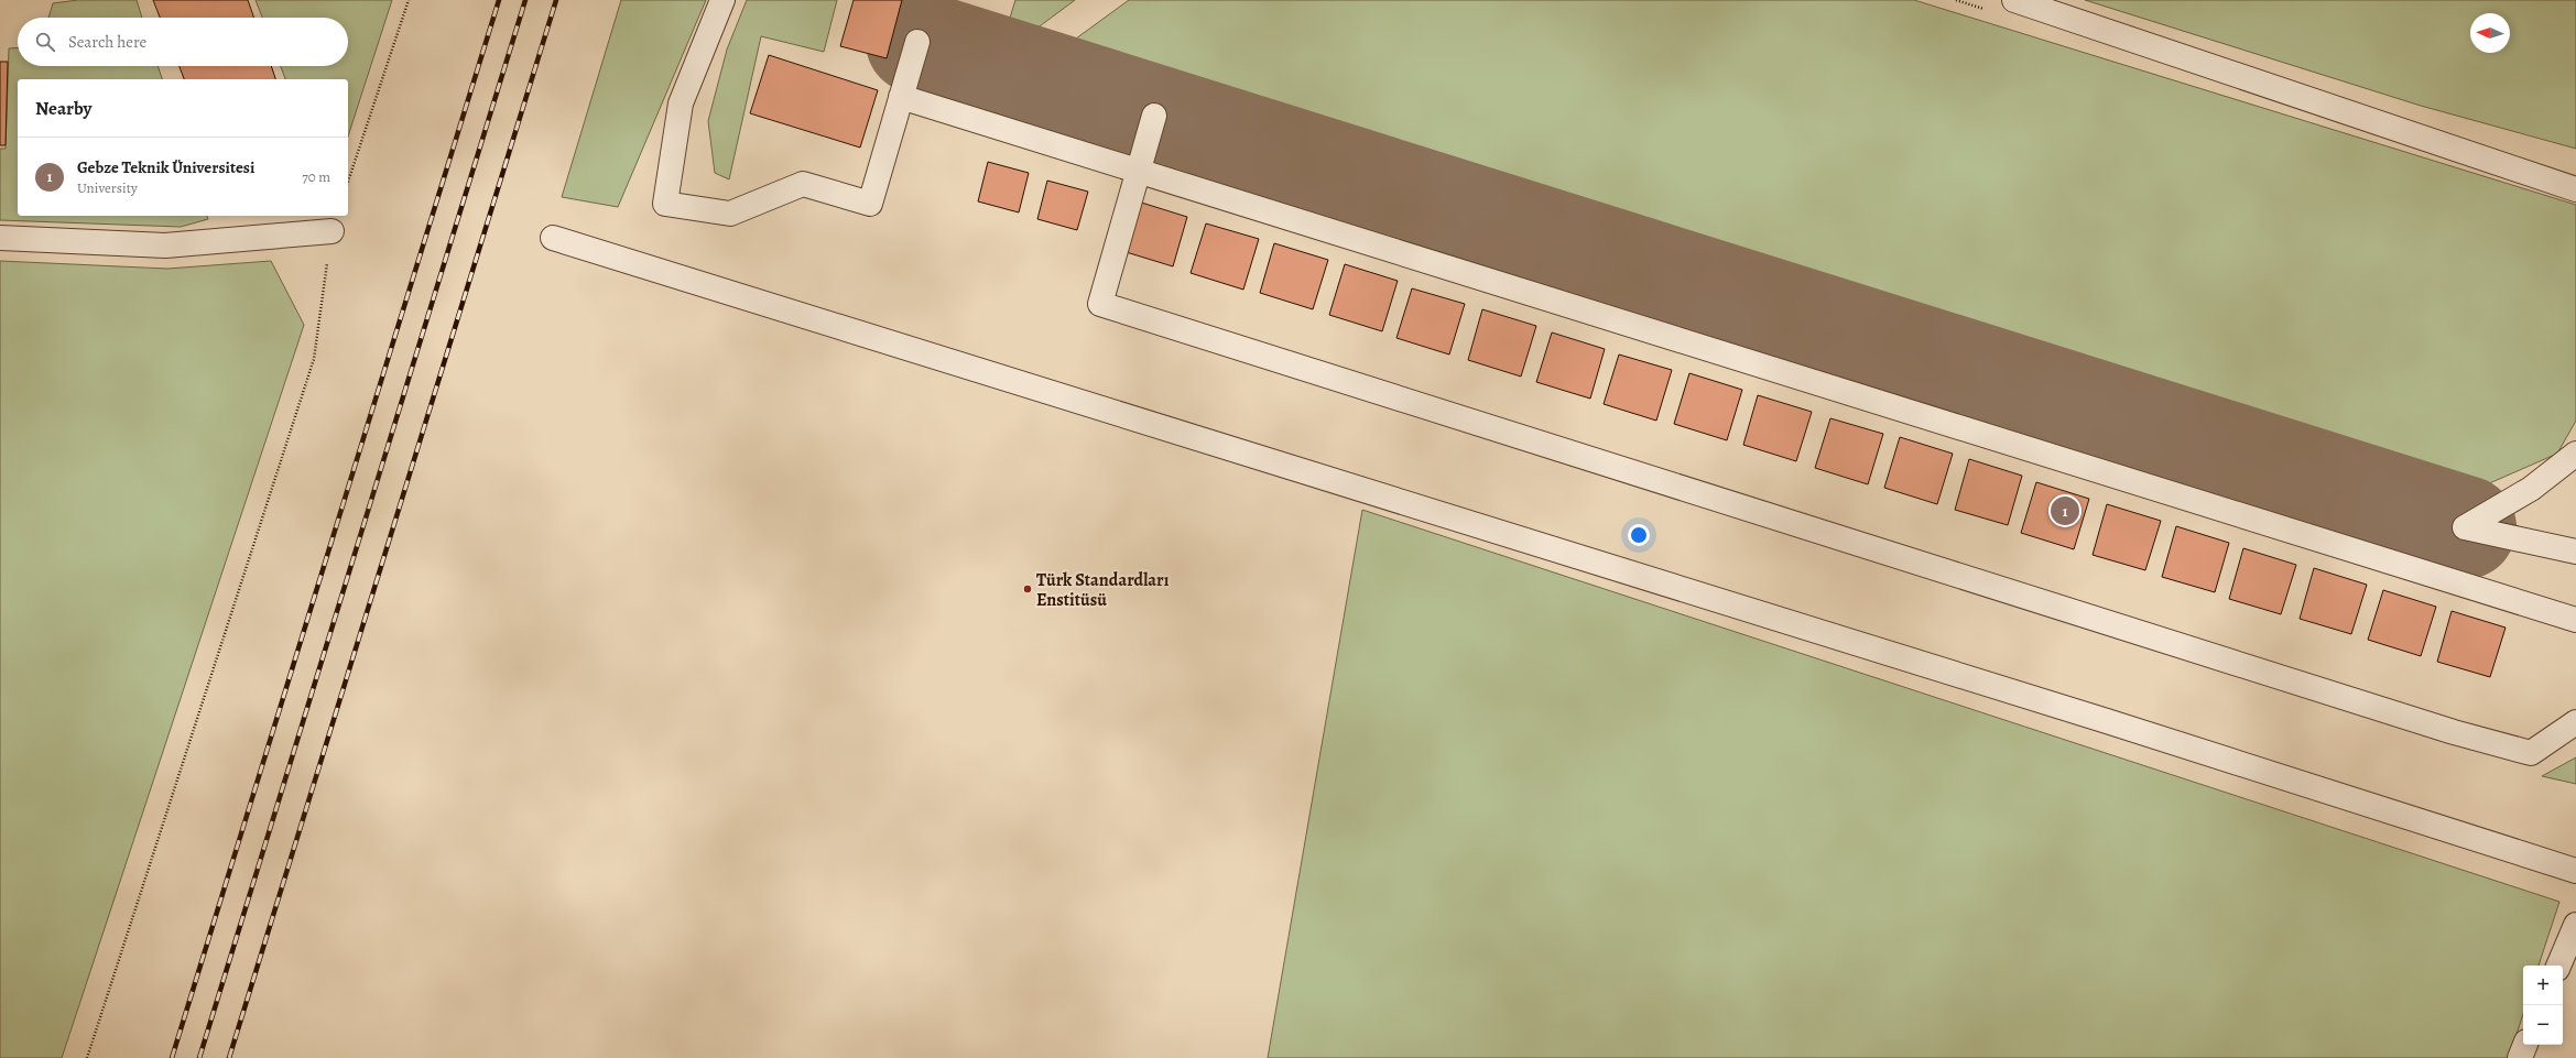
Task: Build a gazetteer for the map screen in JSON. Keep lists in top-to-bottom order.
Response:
{
  "places": ["Türk Standardları Enstitüsü"],
  "north": "left",
  "page": {
    "search": "Search here",
    "heading": "Nearby",
    "list": [
      {
        "mark": "1",
        "name": "Gebze Teknik Üniversitesi",
        "note": "University",
        "value": "70 m"
      }
    ],
    "pins": "1",
    "map_buttons": ["+", "−"]
  }
}
